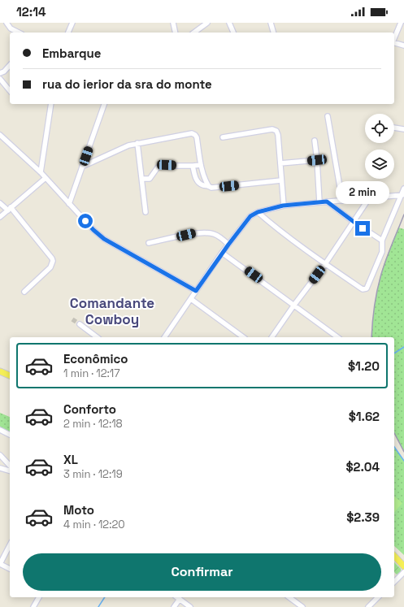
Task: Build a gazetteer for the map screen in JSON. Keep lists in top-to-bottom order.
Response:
{
  "districts": ["Comandante Cowboy"],
  "page": {
    "status": "12:14",
    "banner": ["Embarque", "rua do ierior da sra do monte"],
    "bubble": "2 min",
    "list": [
      {
        "name": "Econômico",
        "note": "1 min · 12:17",
        "value": "$1.20"
      },
      {
        "name": "Conforto",
        "note": "2 min · 12:18",
        "value": "$1.62"
      },
      {
        "name": "XL",
        "note": "3 min · 12:19",
        "value": "$2.04"
      },
      {
        "name": "Moto",
        "note": "4 min · 12:20",
        "value": "$2.39"
      }
    ],
    "buttons": "Confirmar"
  }
}
